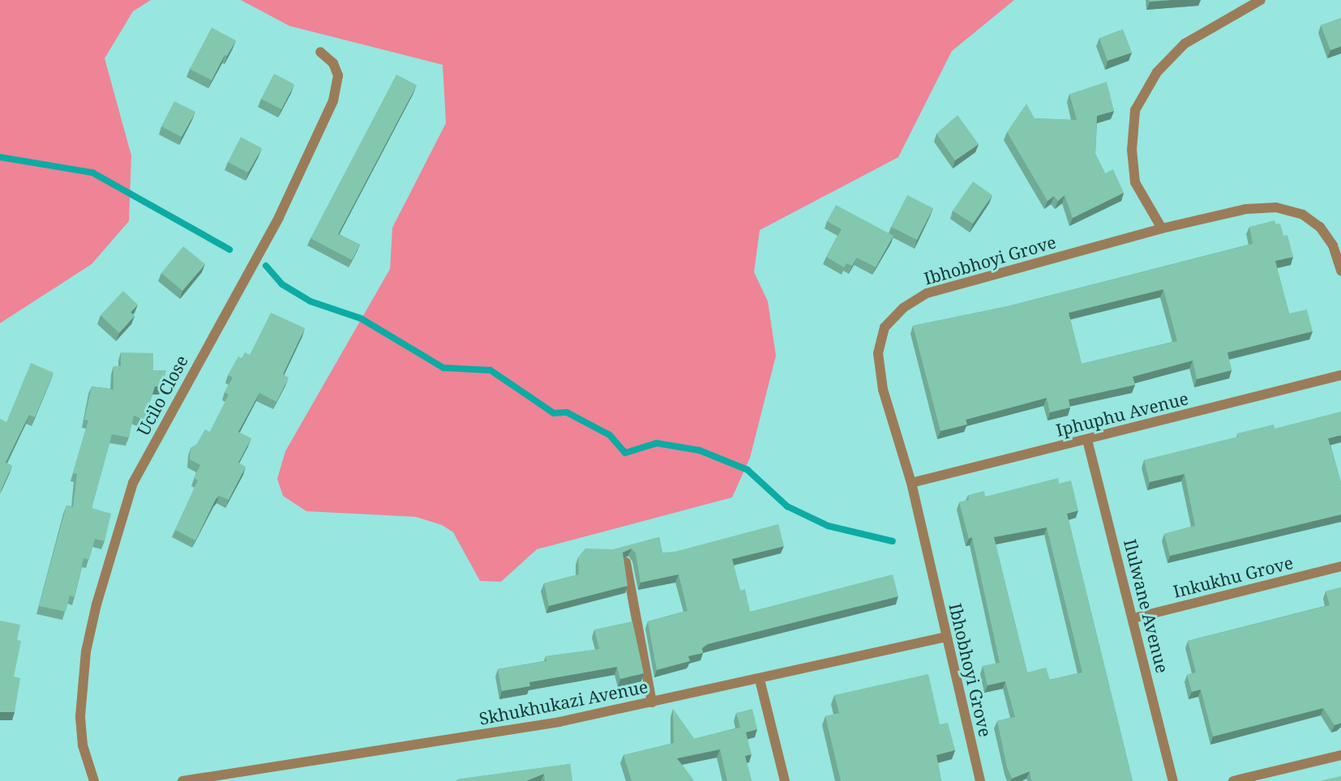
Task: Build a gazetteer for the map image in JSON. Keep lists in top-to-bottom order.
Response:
{
  "streets": {
    "street": [
      "Ibhobhoyi Grove",
      "Ucilo Close",
      "Iphuphu Avenue",
      "Inkukhu Grove",
      "Ilulwane Avenue",
      "Skhukhukazi Avenue"
    ]
  },
  "crossings": [
    ["Ibhobhoyi Grove", "Iphuphu Avenue"],
    ["Ibhobhoyi Grove", "Skhukhukazi Avenue"],
    ["Iphuphu Avenue", "Ilulwane Avenue"],
    ["Inkukhu Grove", "Ilulwane Avenue"]
  ]
}
